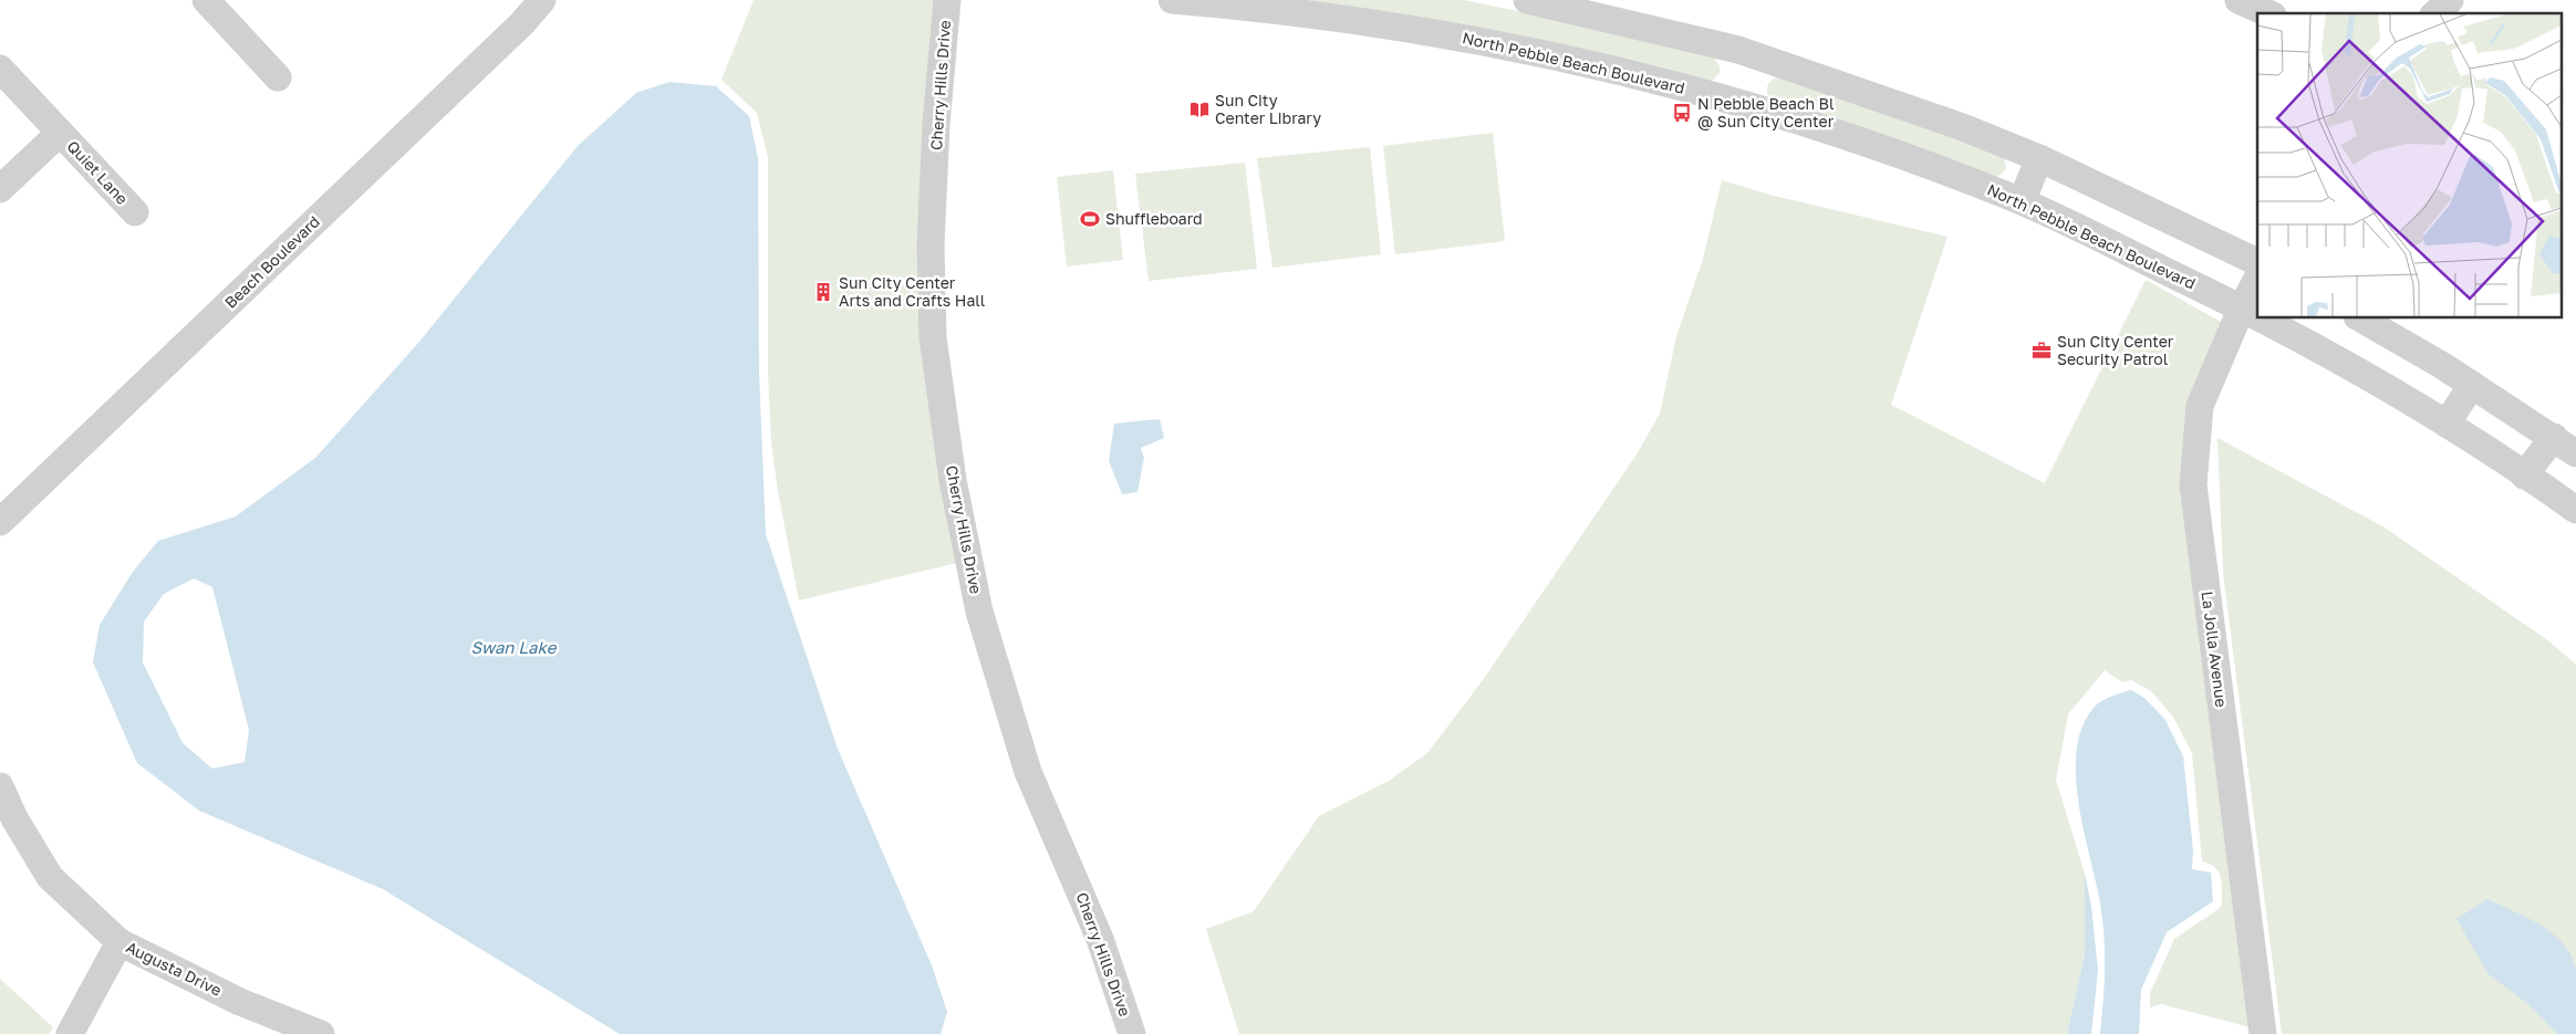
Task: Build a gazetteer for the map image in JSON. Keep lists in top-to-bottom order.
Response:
{
  "streets": {
    "street": [
      "North Pebble Beach Boulevard",
      "Cherry Hills Drive",
      "Quiet Lane",
      "Beach Boulevard",
      "La Jolla Avenue",
      "Augusta Drive"
    ]
  },
  "crossings": [
    ["North Pebble Beach Boulevard", "La Jolla Avenue"]
  ],
  "water": ["Swan Lake"],
  "places": {
    "library": ["Sun City Center Library"],
    "bus stop": ["N Pebble Beach Bl @ Sun City Center"],
    "sports": ["Shuffleboard"],
    "building": ["Sun City Center Arts and Crafts Hall"],
    "office": ["Sun City Center Security Patrol"]
  }
}
